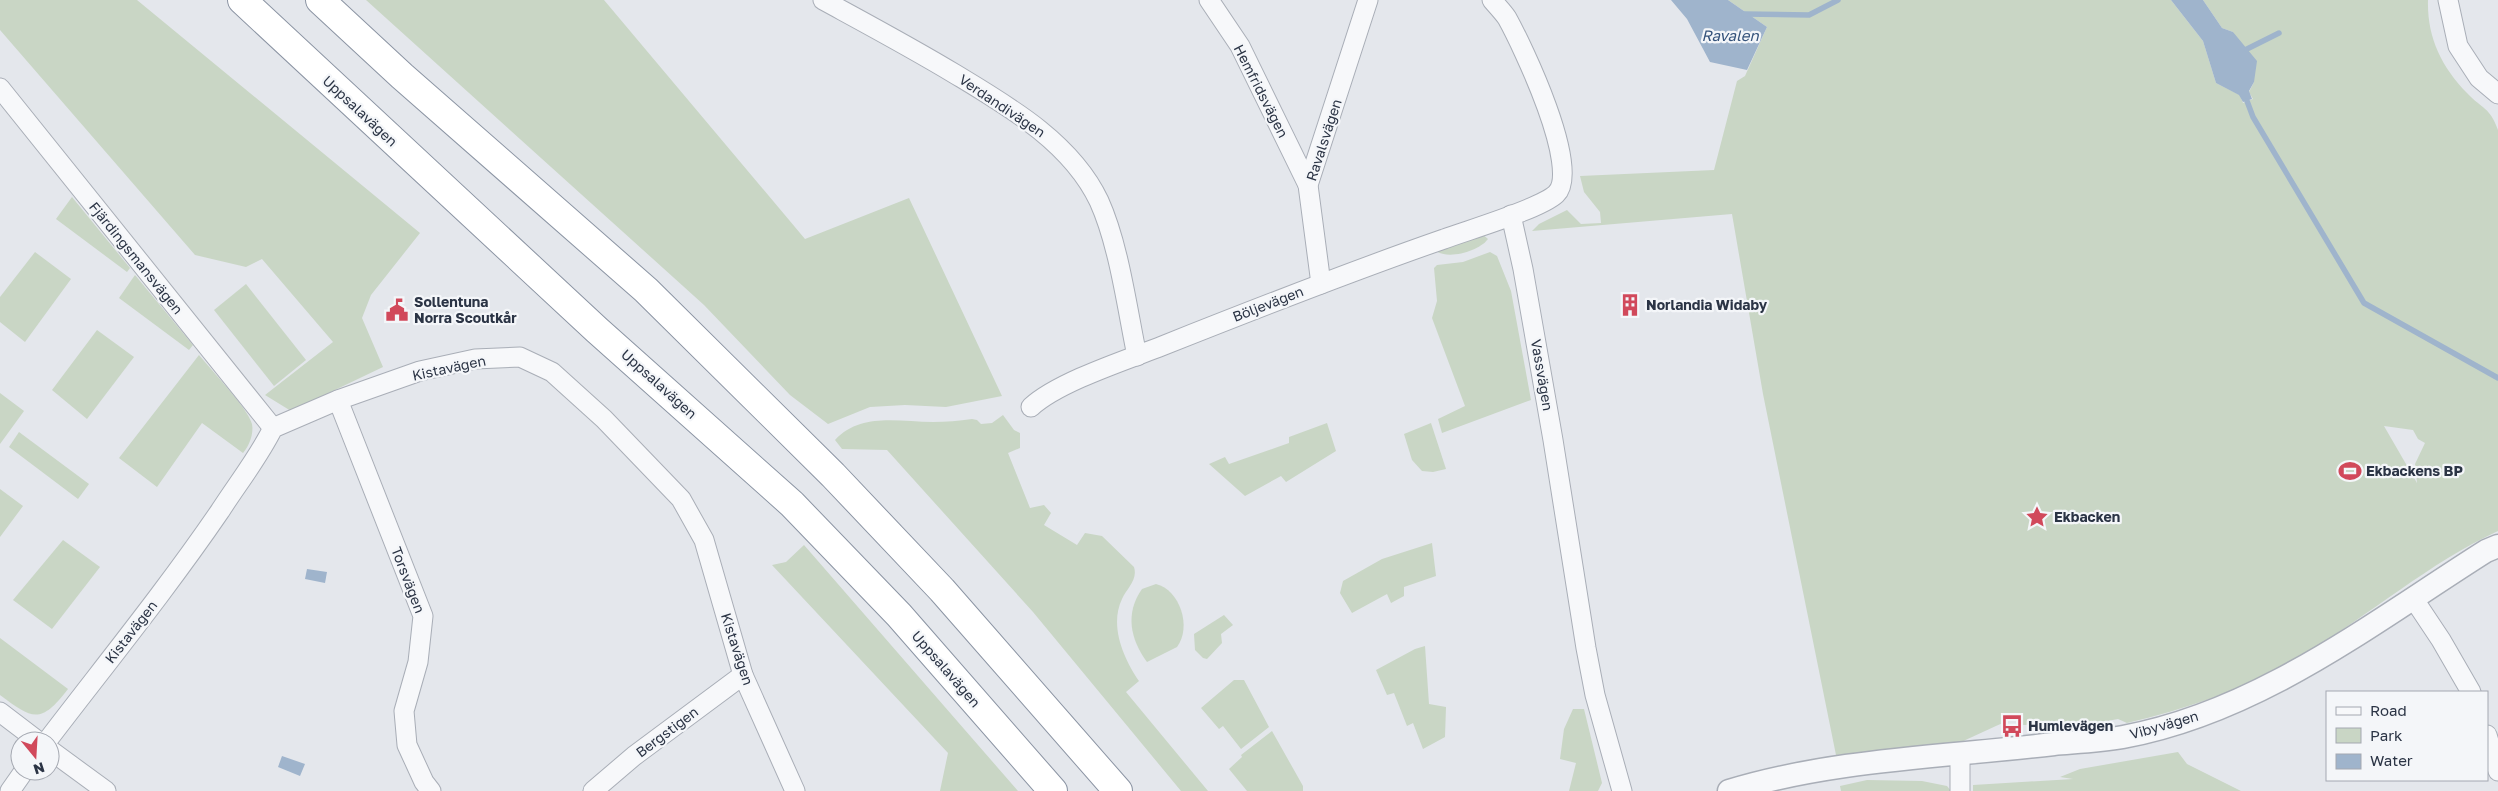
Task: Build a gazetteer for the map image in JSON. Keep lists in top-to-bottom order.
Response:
{
  "streets": {
    "highway": ["Uppsalavägen"],
    "street": [
      "Hemfridsvägen",
      "Verdandivägen",
      "Ravalsvägen",
      "Fjärdingsmansvägen",
      "Böljevägen",
      "Kistavägen",
      "Vassvägen",
      "Torsvägen",
      "Vibyvägen",
      "Bergstigen"
    ]
  },
  "crossings": [
    ["Hemfridsvägen", "Ravalsvägen"],
    ["Verdandivägen", "Böljevägen"],
    ["Ravalsvägen", "Böljevägen"],
    ["Fjärdingsmansvägen", "Kistavägen"],
    ["Böljevägen", "Vassvägen"],
    ["Kistavägen", "Torsvägen"],
    ["Kistavägen", "Bergstigen"]
  ],
  "water": ["Ravalen"],
  "places": {
    "building": ["Norlandia Widaby"],
    "public building": ["Sollentuna Norra Scoutkår"],
    "sports": ["Ekbackens BP"],
    "place": ["Ekbacken"],
    "bus stop": ["Humlevägen"]
  },
  "legend": ["Road", "Park", "Water"],
  "north": "bottom"
}
